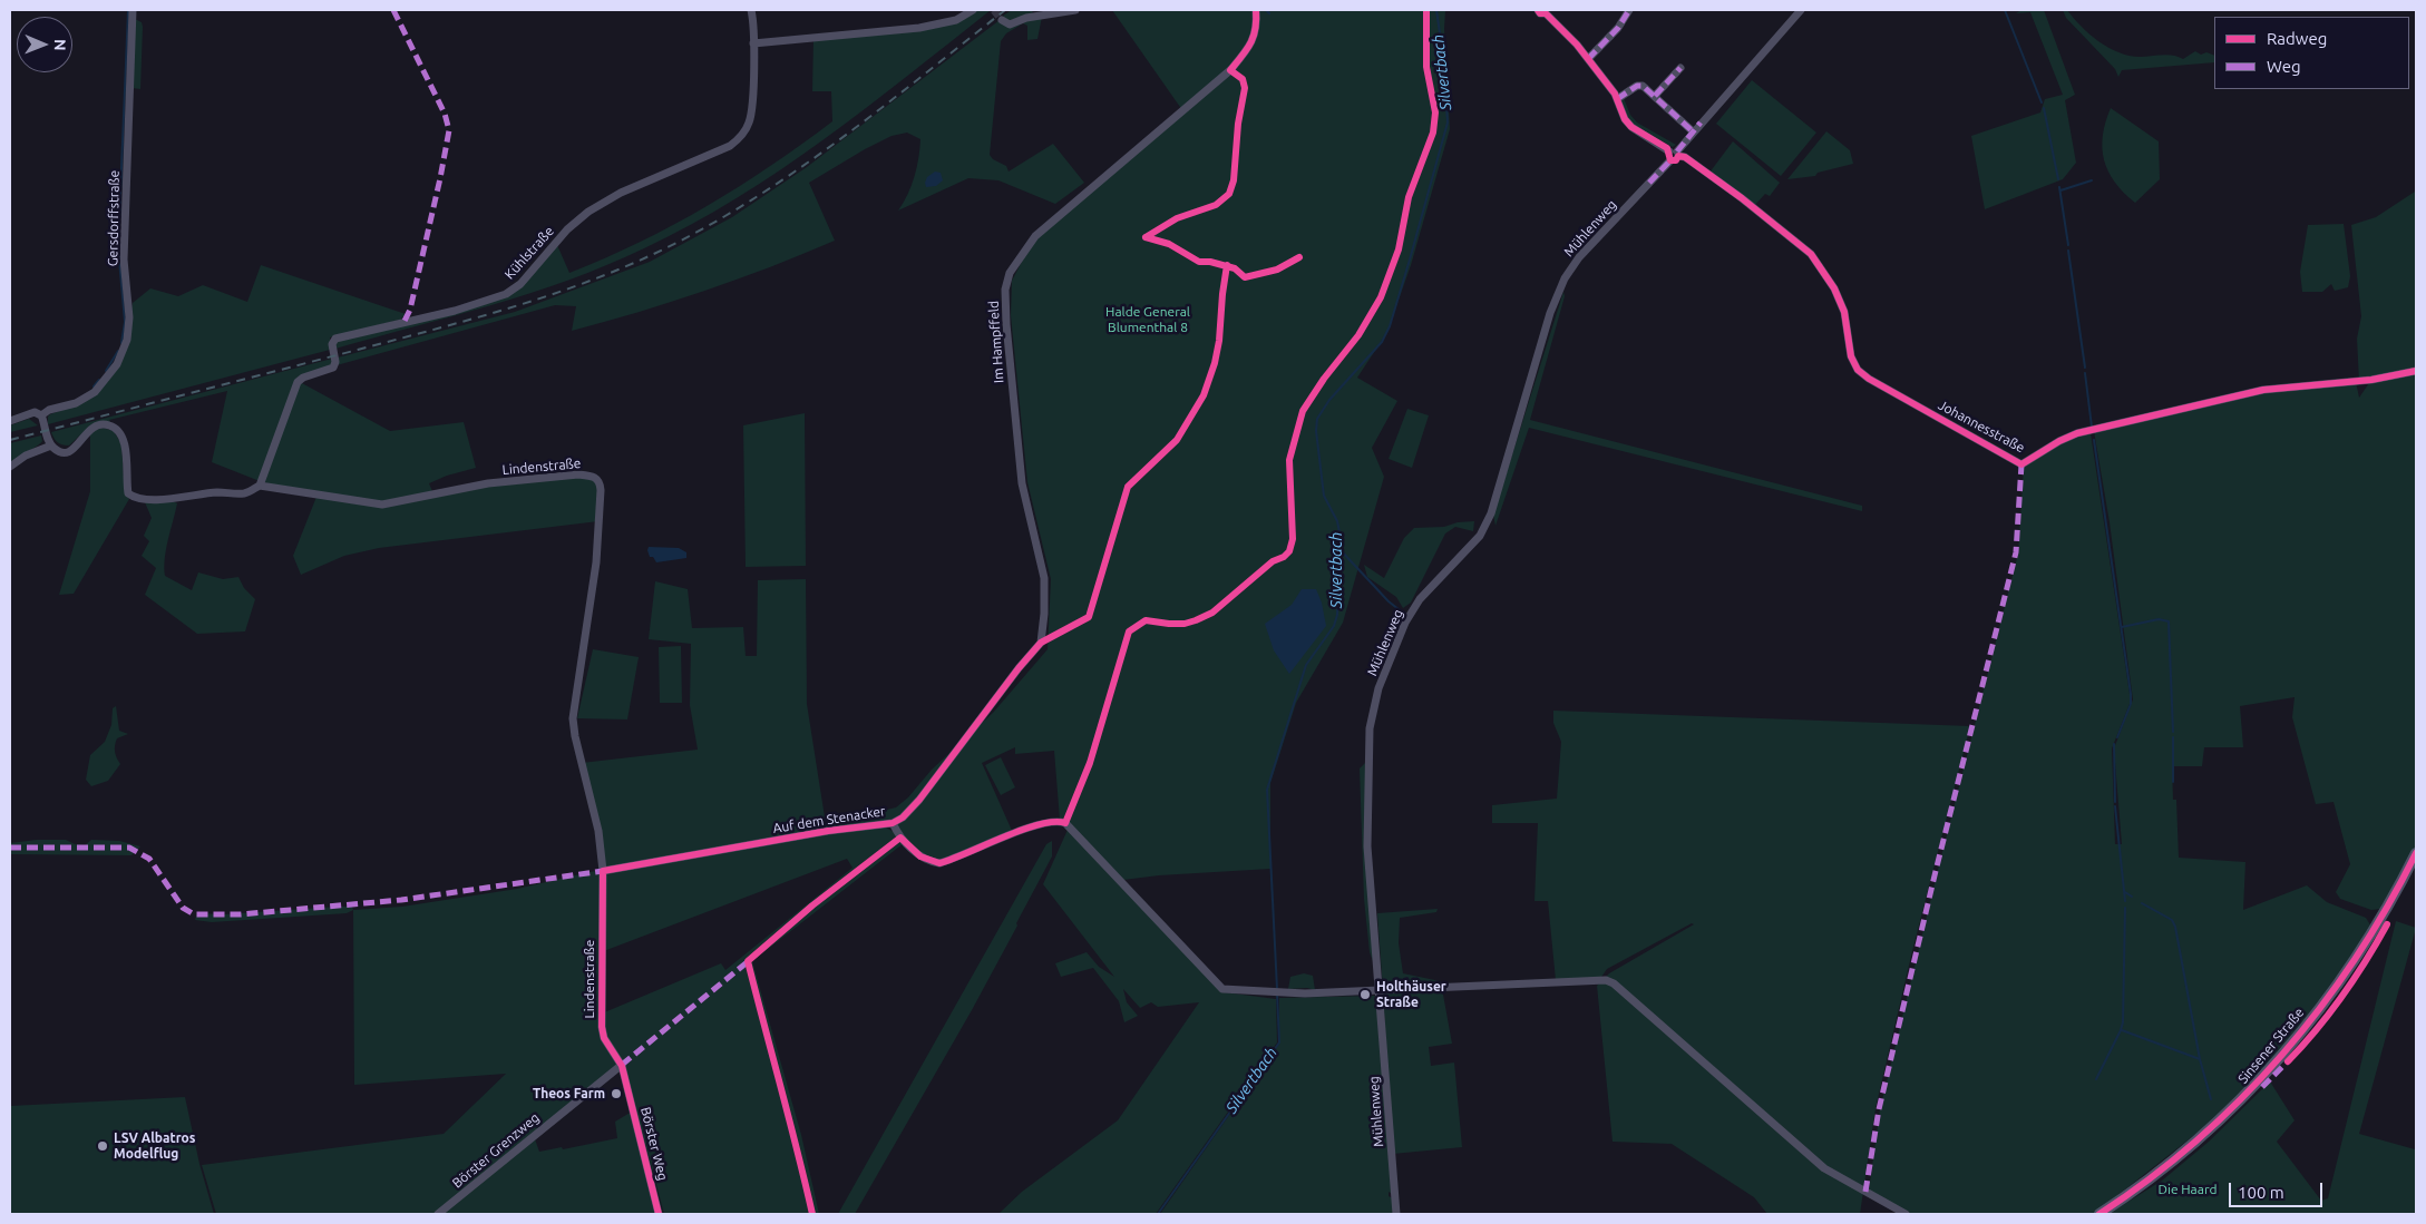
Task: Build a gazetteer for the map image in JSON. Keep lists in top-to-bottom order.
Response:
{
  "streets": {
    "main road": ["Sinsener Straße"],
    "street": [
      "Gersdorffstraße",
      "Mühlenweg",
      "Kühlstraße",
      "Im Hampffeld",
      "Johannesstraße",
      "Lindenstraße",
      "Auf dem Stenacker",
      "Börster Weg",
      "Börster Grenzweg"
    ]
  },
  "crossings": [
    ["Mühlenweg", "Johannesstraße"],
    ["Kühlstraße", "Lindenstraße"],
    ["Im Hampffeld", "Auf dem Stenacker"],
    ["Lindenstraße", "Auf dem Stenacker"],
    ["Lindenstraße", "Börster Weg"],
    ["Lindenstraße", "Börster Grenzweg"]
  ],
  "water": ["Silvertbach"],
  "parks": ["Halde General Blumenthal 8", "Die Haard"],
  "places": ["Holthäuser Straße", "Theos Farm", "LSV Albatros Modelflug"],
  "legend": ["Radweg", "Weg"],
  "scale_bar": "100 m",
  "north": "right"
}
